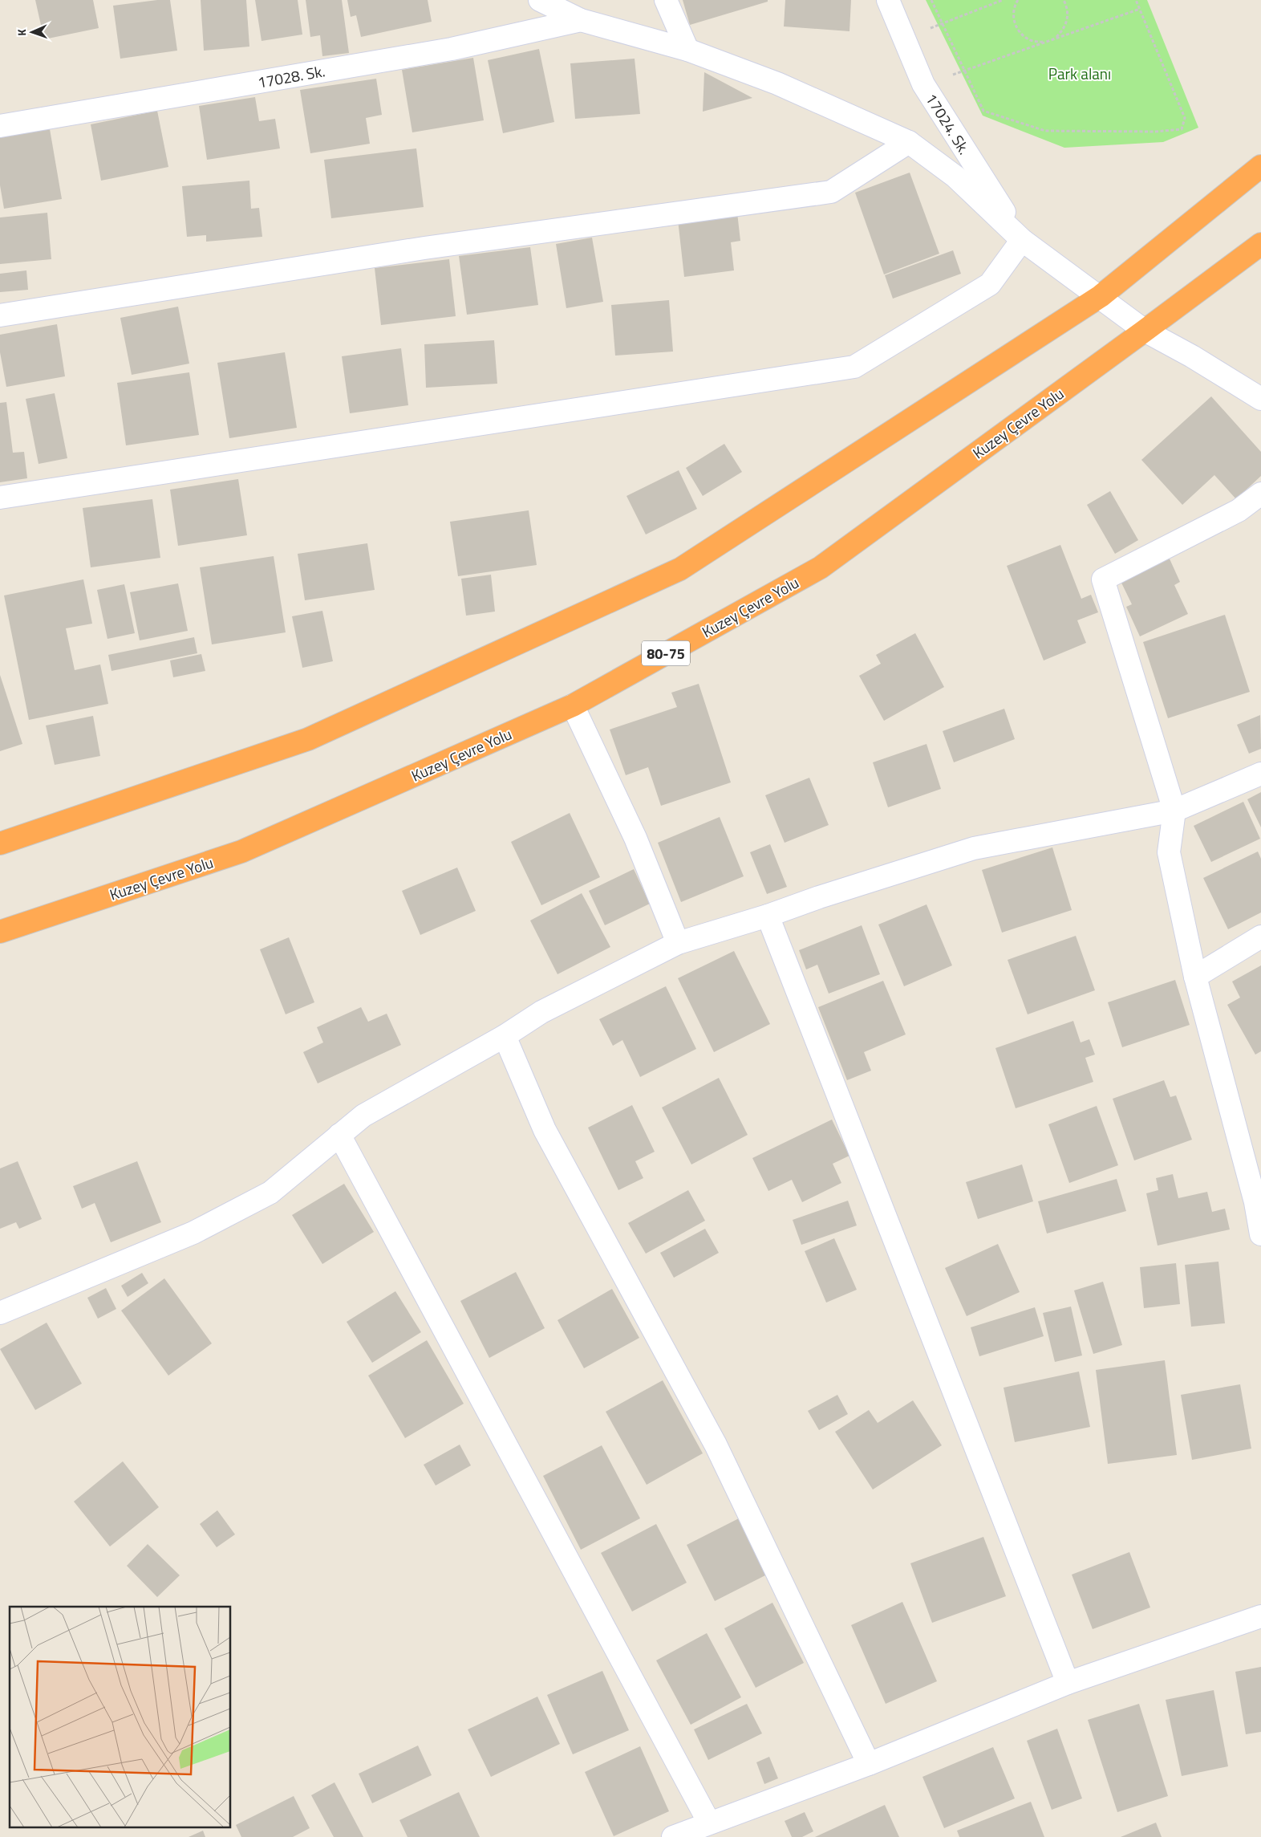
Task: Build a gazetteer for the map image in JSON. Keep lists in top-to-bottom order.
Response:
{
  "streets": {
    "highway": ["Kuzey Çevre Yolu", "80-75"],
    "street": ["17028. Sk.", "17024. Sk."]
  },
  "parks": ["Park alanı"],
  "north": "left"
}
